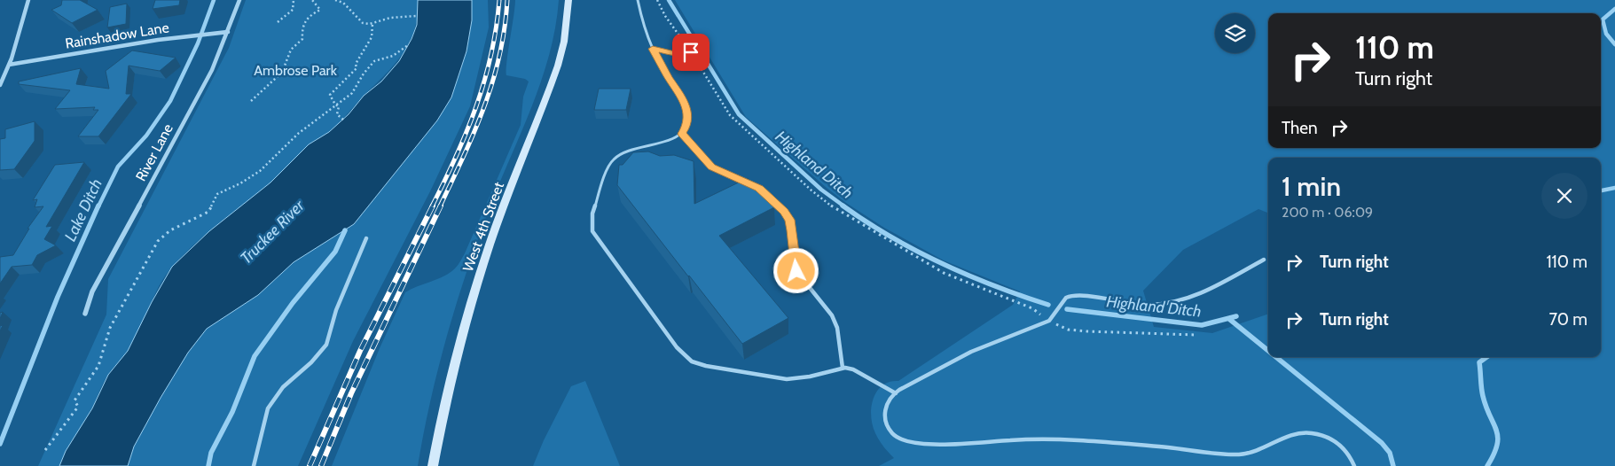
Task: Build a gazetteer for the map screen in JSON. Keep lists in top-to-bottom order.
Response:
{
  "streets": {
    "main road": ["West 4th Street"],
    "street": ["Rainshadow Lane", "River Lane"]
  },
  "crossings": [
    ["Rainshadow Lane", "River Lane"]
  ],
  "water": ["Highland Ditch", "Lake Ditch", "Truckee River"],
  "parks": ["Ambrose Park"],
  "page": {
    "turn": ["110 m", "Turn right"],
    "then": "Then",
    "heading": ["1 min", "200 m · 06:09"],
    "list": [
      {
        "name": "Turn right",
        "value": "110 m"
      },
      {
        "name": "Turn right",
        "value": "70 m"
      }
    ]
  }
}
